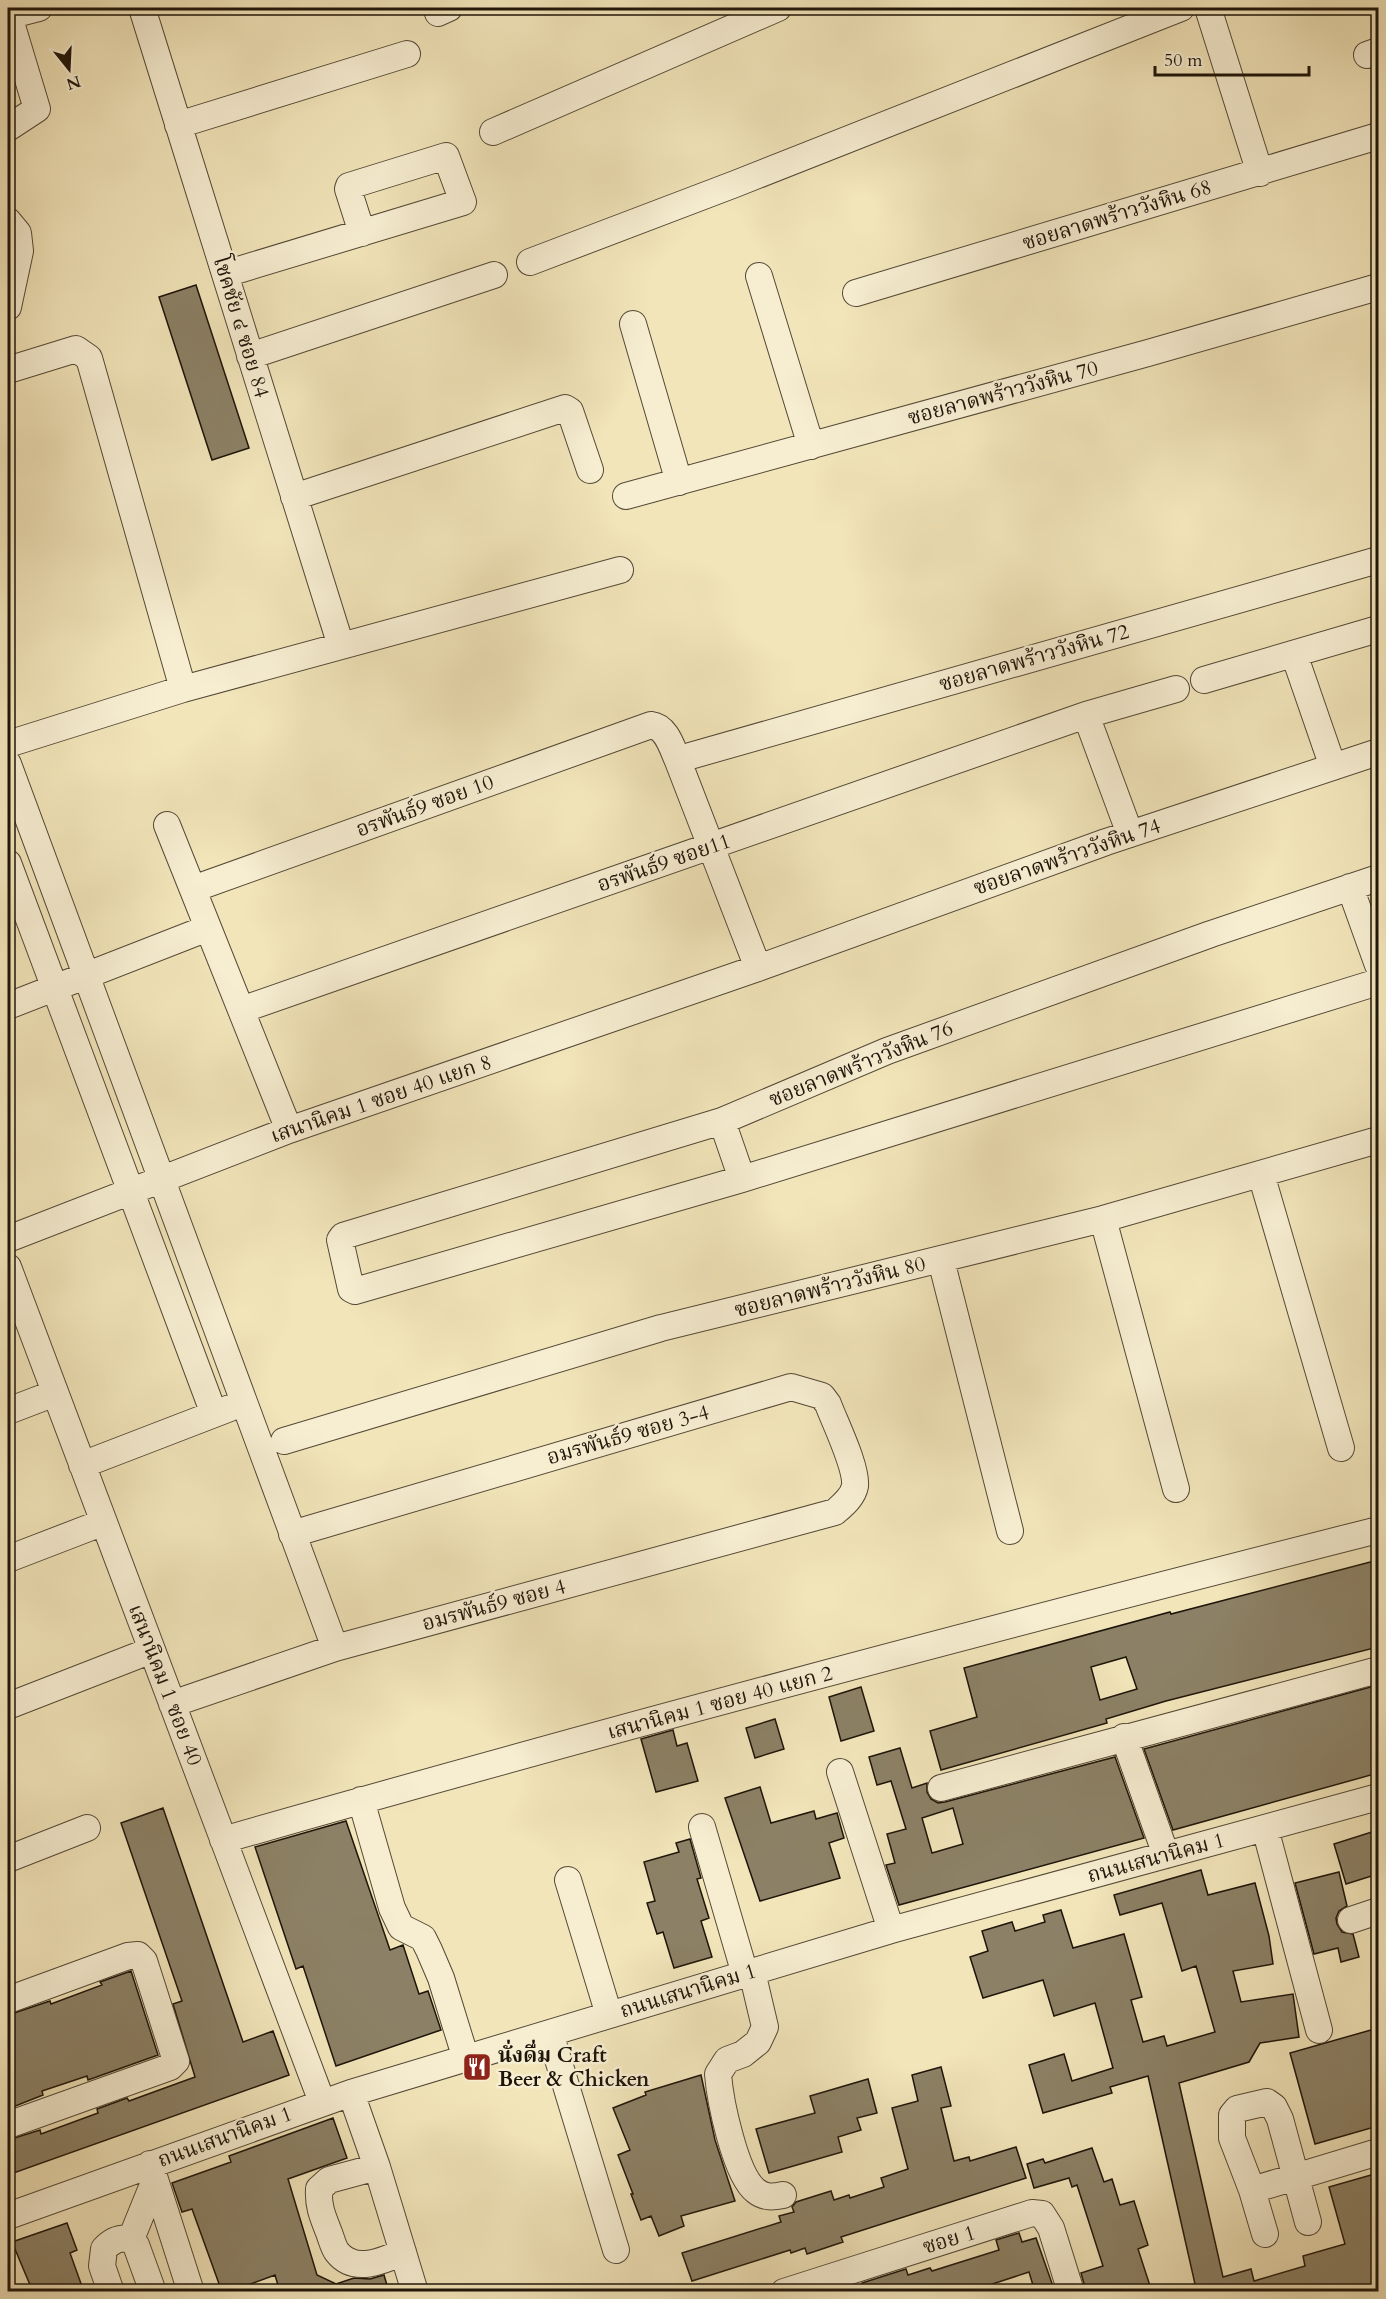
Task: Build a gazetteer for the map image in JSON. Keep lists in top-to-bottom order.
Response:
{
  "streets": {
    "street": [
      "ซอยลาดพร้าววังหิน 68",
      "โชคชัย ๔ ซอย 84",
      "ซอยลาดพร้าววังหิน 70",
      "ซอยลาดพร้าววังหิน 72",
      "อรพันธ์9 ซอย 10",
      "ซอยลาดพร้าววังหิน 74",
      "อรพันธ์9 ซอย11",
      "ซอยลาดพร้าววังหิน 76",
      "เสนานิคม 1 ซอย 40 แยก 8",
      "ซอยลาดพร้าววังหิน 80",
      "อมรพันธ์9 ซอย 3-4",
      "อมรพันธ์9 ซอย 4",
      "เสนานิคม 1 ซอย 40",
      "เสนานิคม 1 ซอย 40 แยก 2",
      "ถนนเสนานิคม 1",
      "ซอย 1"
    ]
  },
  "crossings": [
    ["อรพันธ์9 ซอย 10", "อรพันธ์9 ซอย11"],
    ["ซอยลาดพร้าววังหิน 74", "เสนานิคม 1 ซอย 40 แยก 8"],
    ["อมรพันธ์9 ซอย 3-4", "อมรพันธ์9 ซอย 4"],
    ["อมรพันธ์9 ซอย 4", "เสนานิคม 1 ซอย 40"],
    ["เสนานิคม 1 ซอย 40", "เสนานิคม 1 ซอย 40 แยก 2"],
    ["เสนานิคม 1 ซอย 40", "ถนนเสนานิคม 1"]
  ],
  "places": {
    "restaurant": ["นั่งดื่ม Craft Beer & Chicken"]
  },
  "scale_bar": "50 m",
  "north": "bottom"
}
